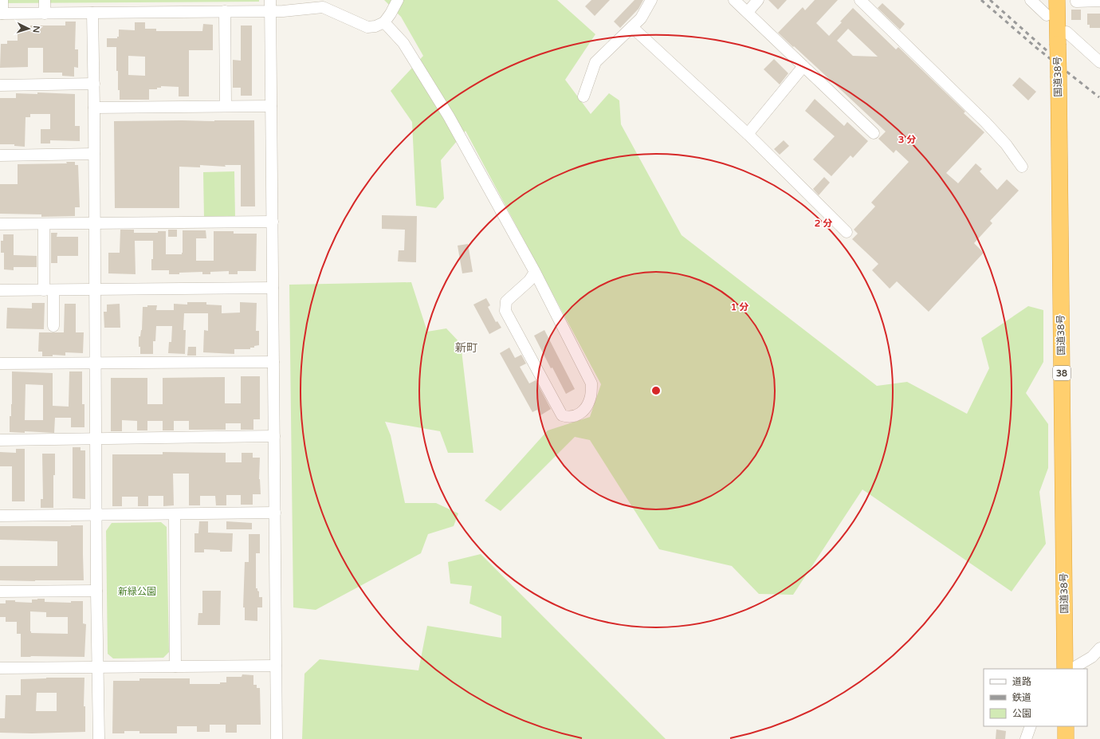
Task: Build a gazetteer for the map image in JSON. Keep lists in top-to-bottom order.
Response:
{
  "streets": {
    "highway": ["国道38号", "38"]
  },
  "districts": ["新町"],
  "parks": ["新緑公園"],
  "legend": ["道路", "鉄道", "公園"],
  "north": "right",
  "rings": ["3 分", "2 分", "1 分"]
}
